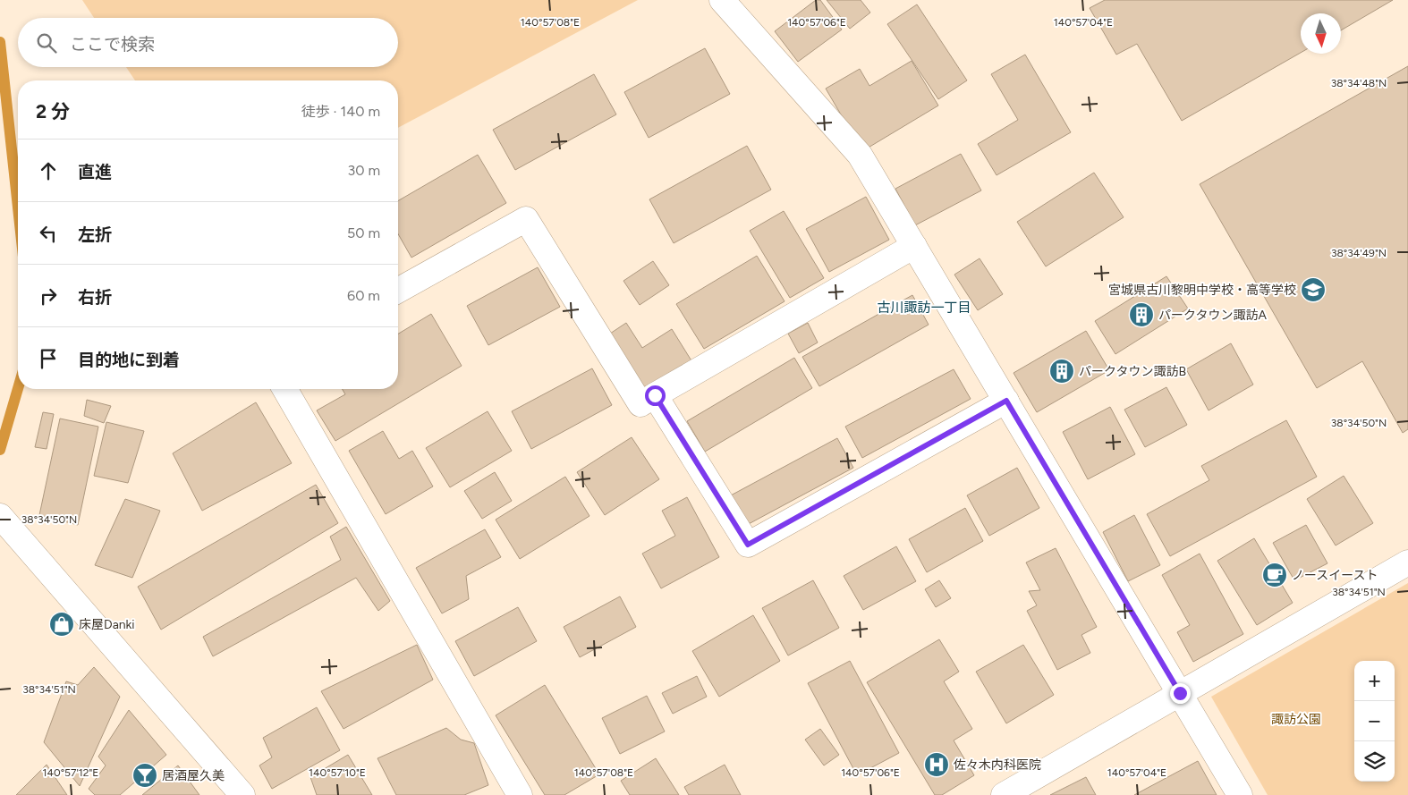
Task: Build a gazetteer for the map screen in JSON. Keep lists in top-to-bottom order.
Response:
{
  "districts": ["古川諏訪一丁目"],
  "parks": ["諏訪公園"],
  "places": {
    "school or university": ["宮城県古川黎明中学校・高等学校"],
    "building": ["パークタウン諏訪A", "パークタウン諏訪B"],
    "cafe": ["ノースイースト"],
    "shop": ["床屋Danki"],
    "hospital": ["佐々木内科医院"],
    "bar": ["居酒屋久美"]
  },
  "north": "bottom",
  "page": {
    "search": "ここで検索",
    "heading": ["2 分", "徒歩 · 140 m"],
    "list": [
      ["直進", "30 m"],
      ["左折", "50 m"],
      ["右折", "60 m"],
      "目的地に到着"
    ],
    "map_buttons": ["+", "−"]
  },
  "coordinates": [
    "140°57'08\"E",
    "140°57'06\"E",
    "140°57'04\"E",
    "38°34'48\"N",
    "38°34'49\"N",
    "38°34'50\"N",
    "38°34'51\"N",
    "140°57'12\"E",
    "140°57'10\"E"
  ]
}
